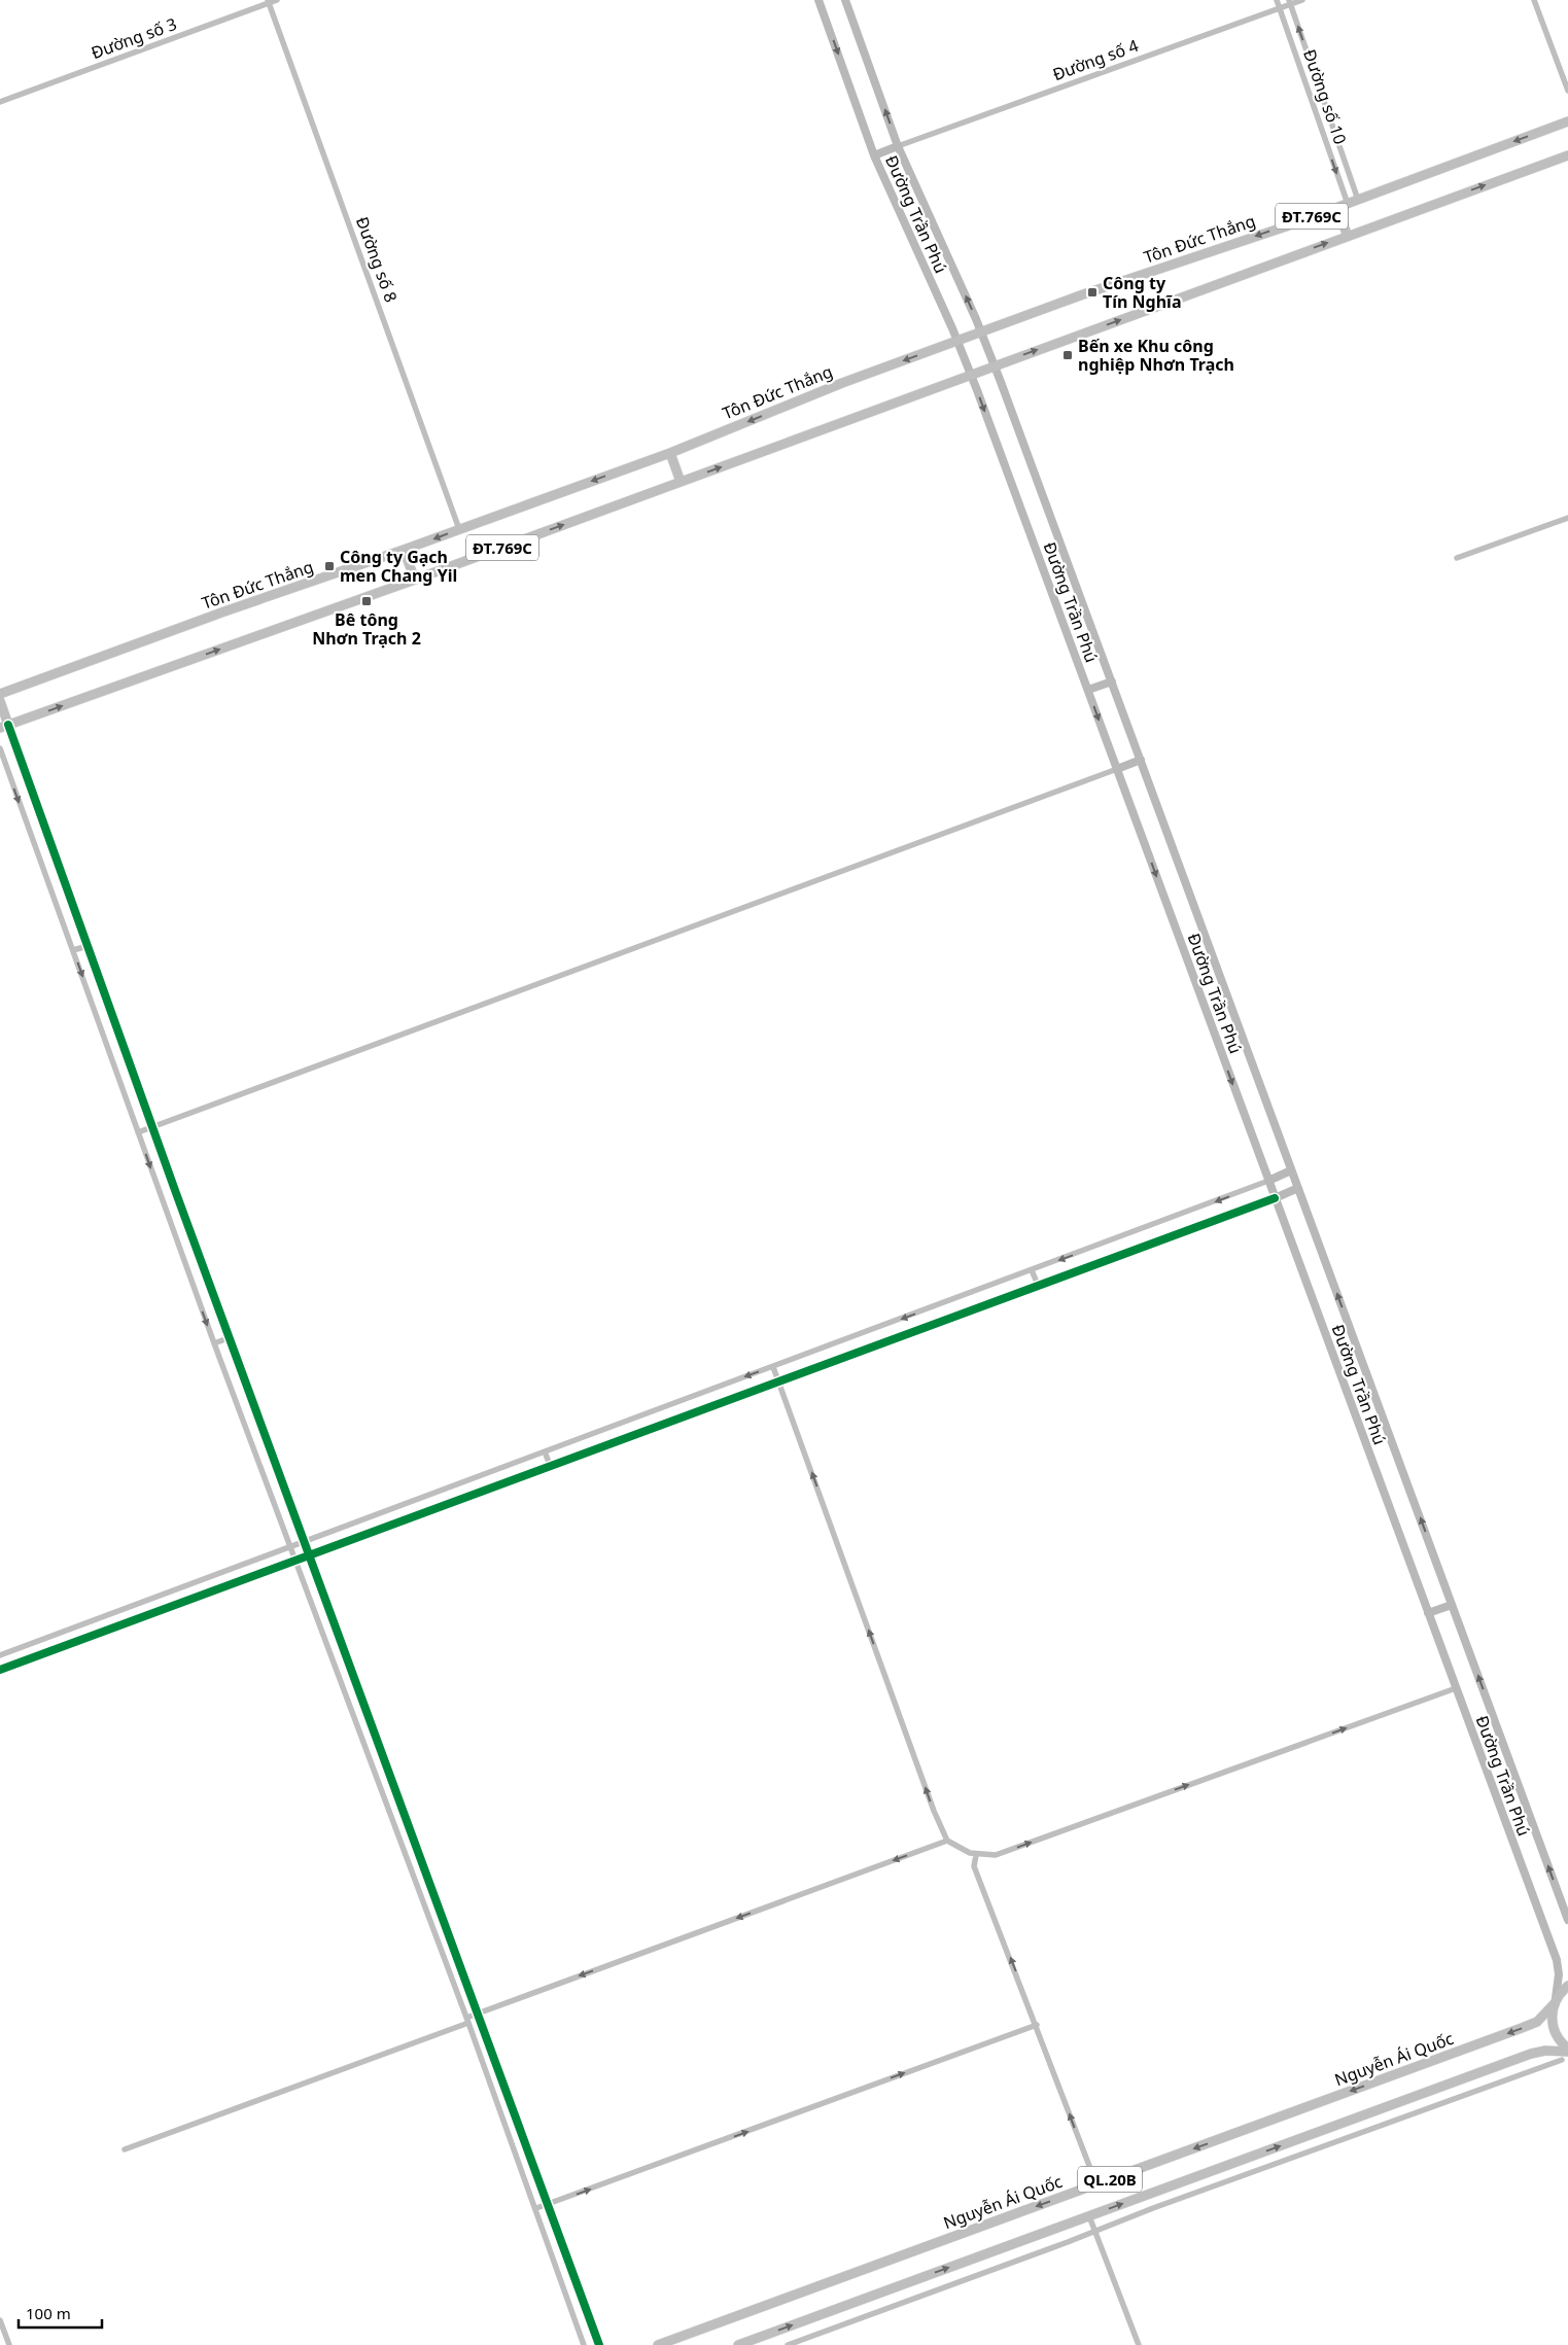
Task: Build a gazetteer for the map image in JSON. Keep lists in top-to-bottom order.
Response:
{
  "streets": {
    "main road": [
      "Đường Trần Phú",
      "ĐT.769C",
      "Tôn Đức Thắng",
      "Nguyễn Ái Quốc",
      "QL.20B"
    ],
    "street": [
      "Đường số 3",
      "Đường số 4",
      "Đường số 10",
      "Đường số 8"
    ]
  },
  "crossings": [
    ["Đường số 3", "Đường số 8"],
    ["Đường số 4", "Đường số 10"],
    ["Đường số 4", "Đường Trần Phú"],
    ["Đường số 10", "Tôn Đức Thắng"],
    ["Đường Trần Phú", "ĐT.769C"],
    ["Đường Trần Phú", "Tôn Đức Thắng"],
    ["Đường Trần Phú", "Nguyễn Ái Quốc"],
    ["Tôn Đức Thắng", "Đường số 8"]
  ],
  "places": {
    "transit": [
      "Công ty Tín Nghĩa",
      "Bến xe Khu công nghiệp Nhơn Trạch",
      "Công ty Gạch men Chang Yil",
      "Bê tông Nhơn Trạch 2"
    ]
  },
  "scale_bar": "100 m"
}
